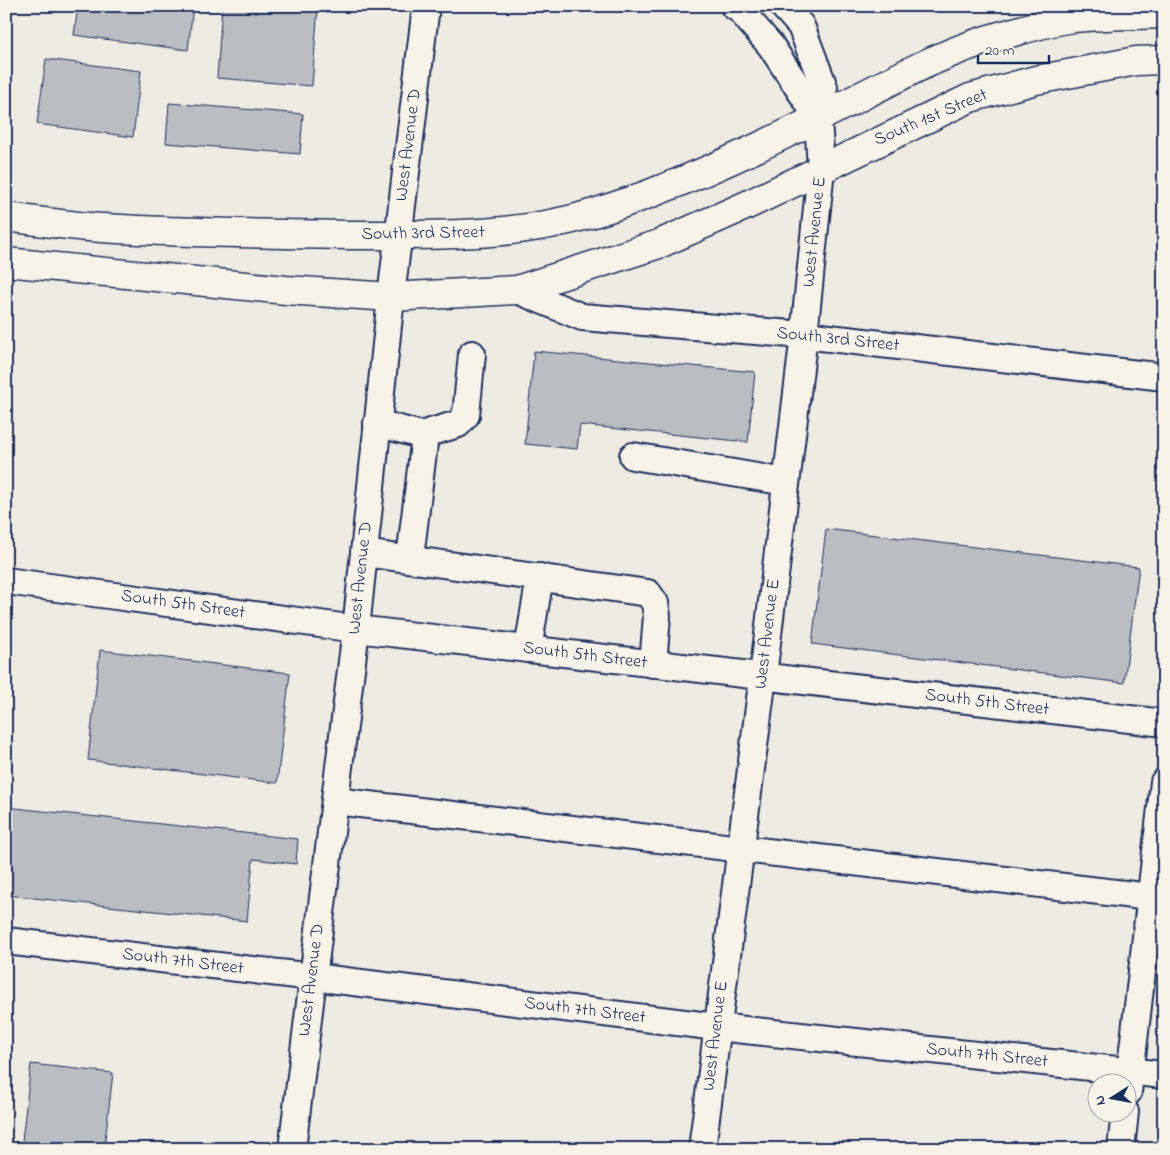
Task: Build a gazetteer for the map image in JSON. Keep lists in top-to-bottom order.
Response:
{
  "streets": {
    "main road": ["South 1st Street", "South 3rd Street"],
    "street": [
      "West Avenue D",
      "West Avenue E",
      "South 5th Street",
      "South 7th Street"
    ]
  },
  "crossings": [
    ["South 1st Street", "West Avenue E"],
    ["South 1st Street", "South 3rd Street"],
    ["West Avenue D", "South 3rd Street"],
    ["West Avenue D", "South 5th Street"],
    ["West Avenue D", "South 7th Street"],
    ["West Avenue E", "South 3rd Street"],
    ["West Avenue E", "South 5th Street"],
    ["West Avenue E", "South 7th Street"]
  ],
  "scale_bar": "20 m",
  "north": "left"
}
